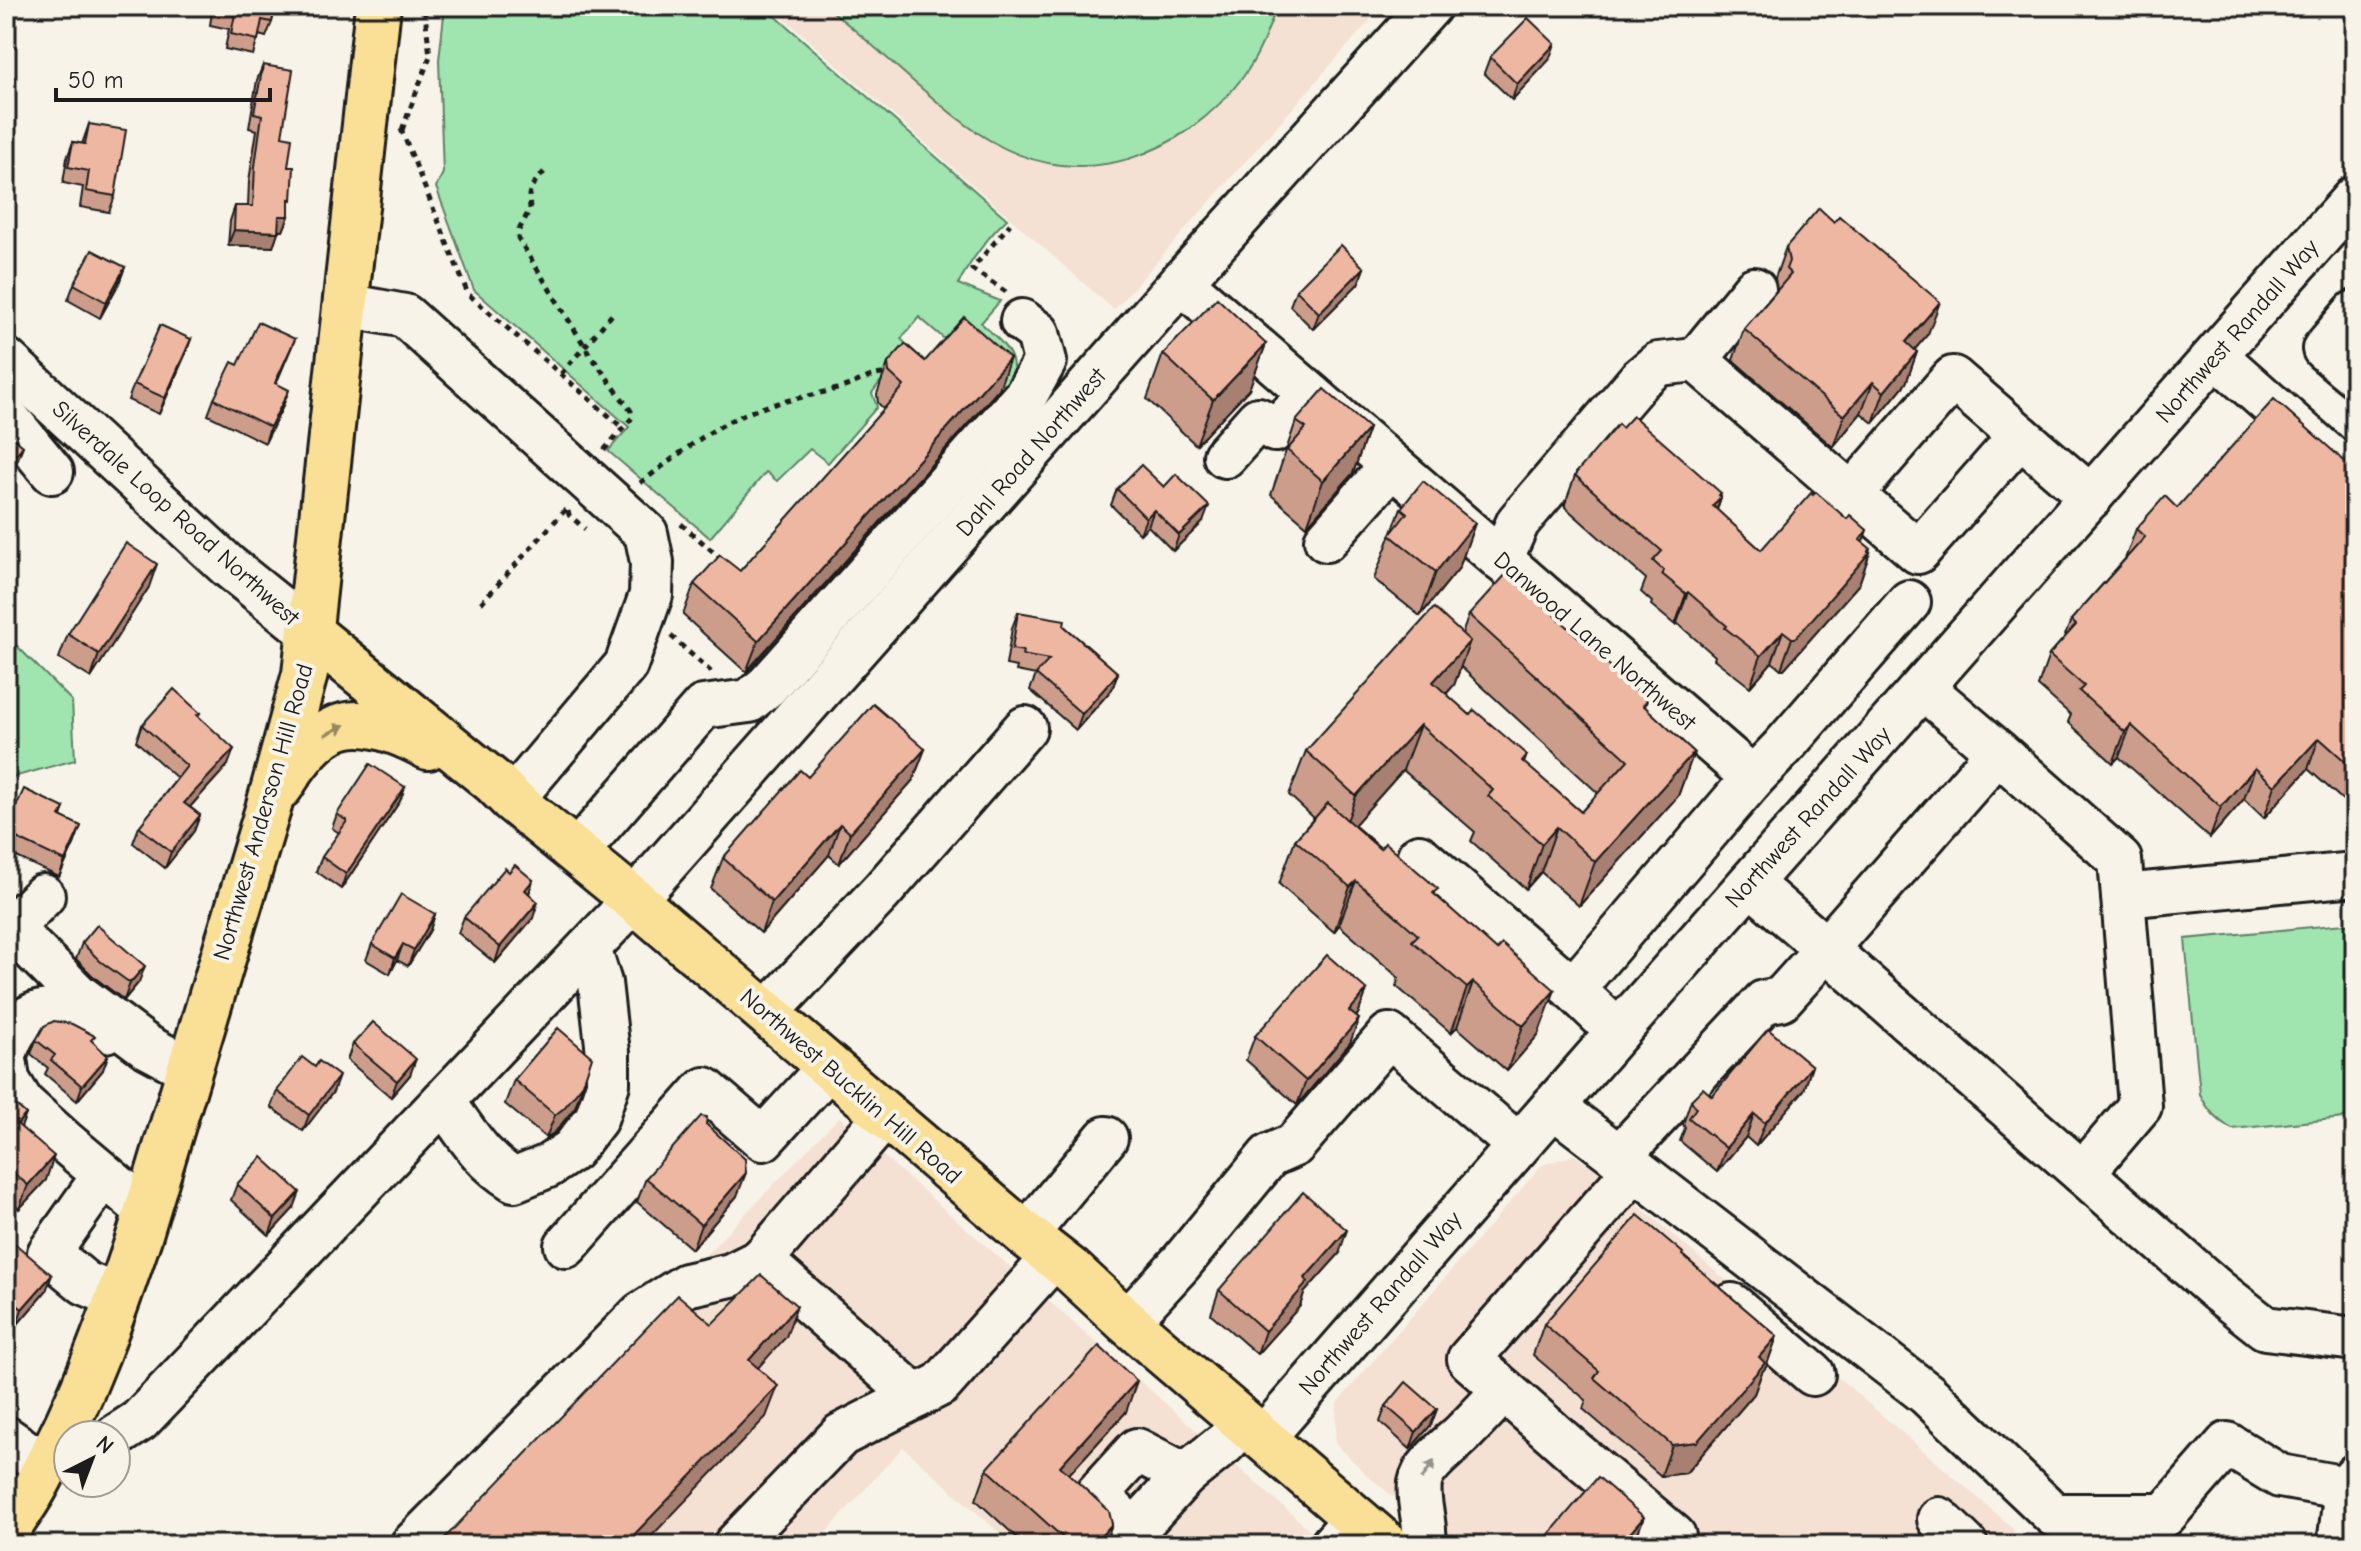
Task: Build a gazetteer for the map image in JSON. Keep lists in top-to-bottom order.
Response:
{
  "streets": {
    "main road": ["Northwest Anderson Hill Road", "Northwest Bucklin Hill Road"],
    "street": [
      "Northwest Randall Way",
      "Dahl Road Northwest",
      "Silverdale Loop Road Northwest",
      "Danwood Lane Northwest"
    ]
  },
  "crossings": [
    ["Northwest Randall Way", "Northwest Bucklin Hill Road"],
    ["Dahl Road Northwest", "Danwood Lane Northwest"],
    ["Dahl Road Northwest", "Northwest Bucklin Hill Road"],
    ["Silverdale Loop Road Northwest", "Northwest Anderson Hill Road"],
    ["Silverdale Loop Road Northwest", "Northwest Bucklin Hill Road"],
    ["Northwest Anderson Hill Road", "Northwest Bucklin Hill Road"]
  ],
  "scale_bar": "50 m",
  "north": "top right"
}
